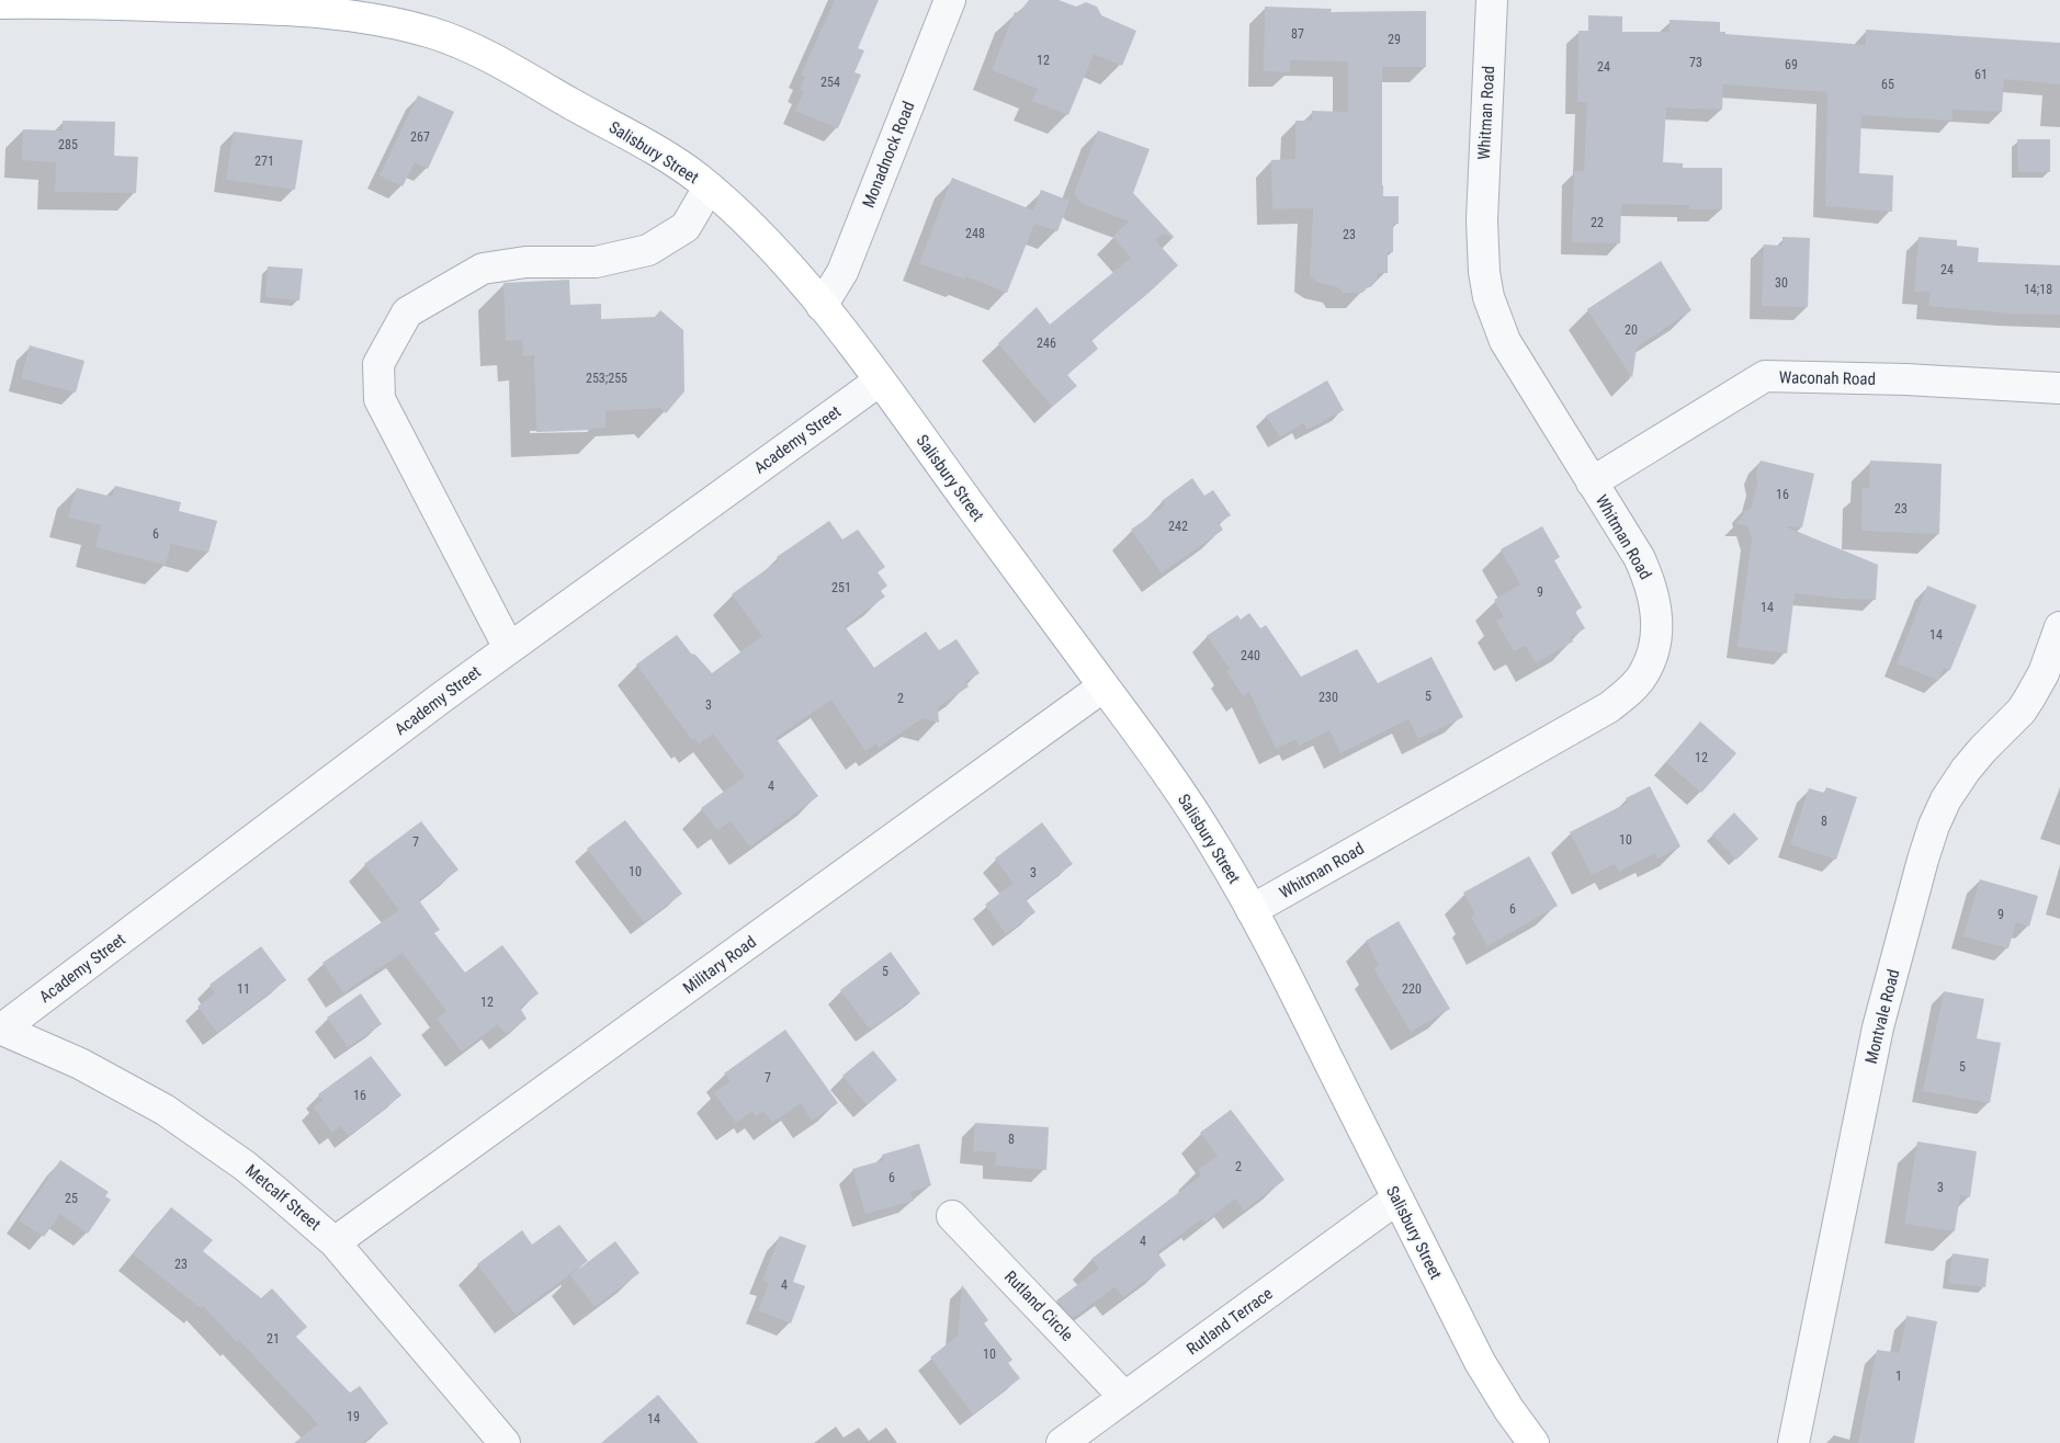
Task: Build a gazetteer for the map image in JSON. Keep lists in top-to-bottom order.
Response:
{
  "streets": {
    "main road": ["Salisbury Street"],
    "street": [
      "Whitman Road",
      "Monadnock Road",
      "Waconah Road",
      "Academy Street",
      "Military Road",
      "Montvale Road",
      "Metcalf Street",
      "Rutland Circle",
      "Rutland Terrace"
    ]
  },
  "crossings": [
    ["Whitman Road", "Salisbury Street"],
    ["Whitman Road", "Waconah Road"],
    ["Salisbury Street", "Monadnock Road"],
    ["Salisbury Street", "Academy Street"],
    ["Salisbury Street", "Military Road"],
    ["Salisbury Street", "Rutland Terrace"],
    ["Academy Street", "Metcalf Street"],
    ["Military Road", "Metcalf Street"],
    ["Rutland Circle", "Rutland Terrace"]
  ],
  "house_numbers": [
    "87",
    "29",
    "12",
    "73",
    "69",
    "24",
    "61",
    "254",
    "65",
    "267",
    "285",
    "271",
    "22",
    "248",
    "23",
    "24",
    "30",
    "14;18",
    "20",
    "246",
    "253;255",
    "16",
    "23",
    "242",
    "6",
    "251",
    "9",
    "14",
    "14",
    "240",
    "5",
    "230",
    "2",
    "3",
    "12",
    "4",
    "8",
    "10",
    "7",
    "10",
    "3",
    "6",
    "9",
    "5",
    "11",
    "220",
    "12",
    "5",
    "7",
    "16",
    "8",
    "2",
    "6",
    "3",
    "25",
    "4",
    "23",
    "4",
    "21",
    "10",
    "1",
    "19",
    "14"
  ]
}
